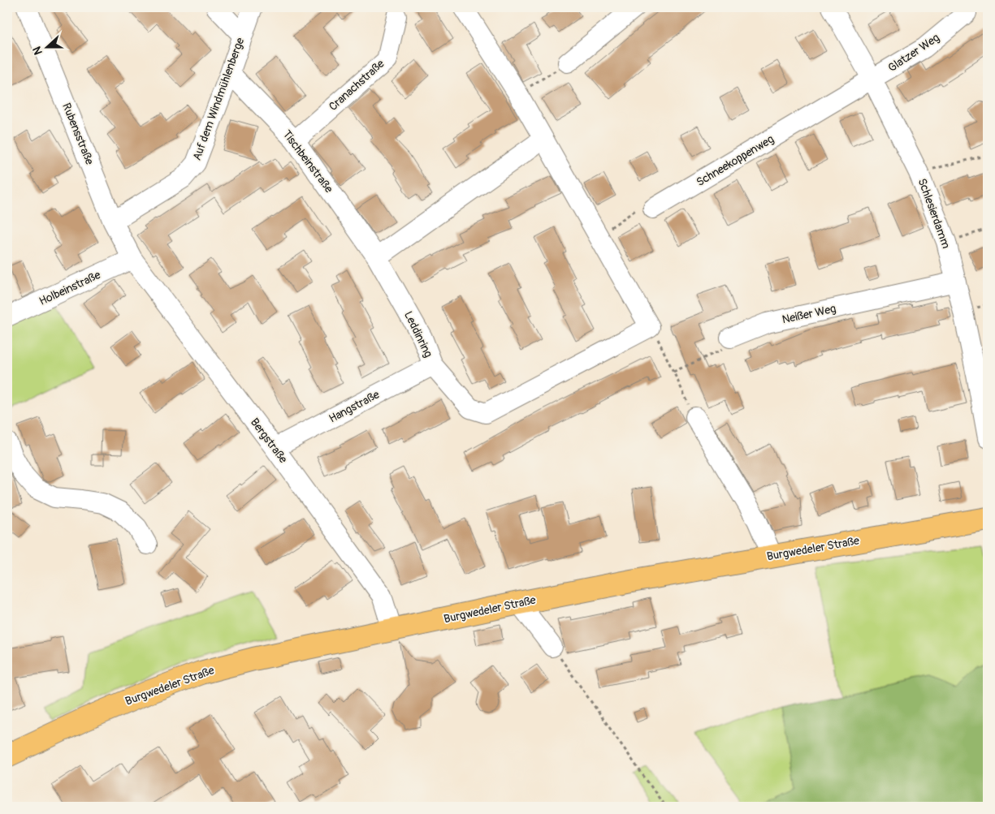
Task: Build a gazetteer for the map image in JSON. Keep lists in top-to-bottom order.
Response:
{
  "streets": {
    "main road": ["Burgwedeler Straße"],
    "street": [
      "Glatzer Weg",
      "Cranachstraße",
      "Auf dem Windmühlenberge",
      "Rubensstraße",
      "Schneekoppenweg",
      "Tischbeinstraße",
      "Schlesierdamm",
      "Holbeinstraße",
      "Neißer Weg",
      "Leddinring",
      "Hangstraße",
      "Bergstraße"
    ]
  },
  "crossings": [
    ["Glatzer Weg", "Schneekoppenweg"],
    ["Glatzer Weg", "Schlesierdamm"],
    ["Cranachstraße", "Tischbeinstraße"],
    ["Auf dem Windmühlenberge", "Rubensstraße"],
    ["Auf dem Windmühlenberge", "Tischbeinstraße"],
    ["Rubensstraße", "Holbeinstraße"],
    ["Rubensstraße", "Bergstraße"],
    ["Schneekoppenweg", "Schlesierdamm"],
    ["Tischbeinstraße", "Leddinring"],
    ["Schlesierdamm", "Neißer Weg"],
    ["Holbeinstraße", "Bergstraße"],
    ["Leddinring", "Hangstraße"],
    ["Hangstraße", "Bergstraße"],
    ["Bergstraße", "Burgwedeler Straße"]
  ],
  "north": "left"
}
